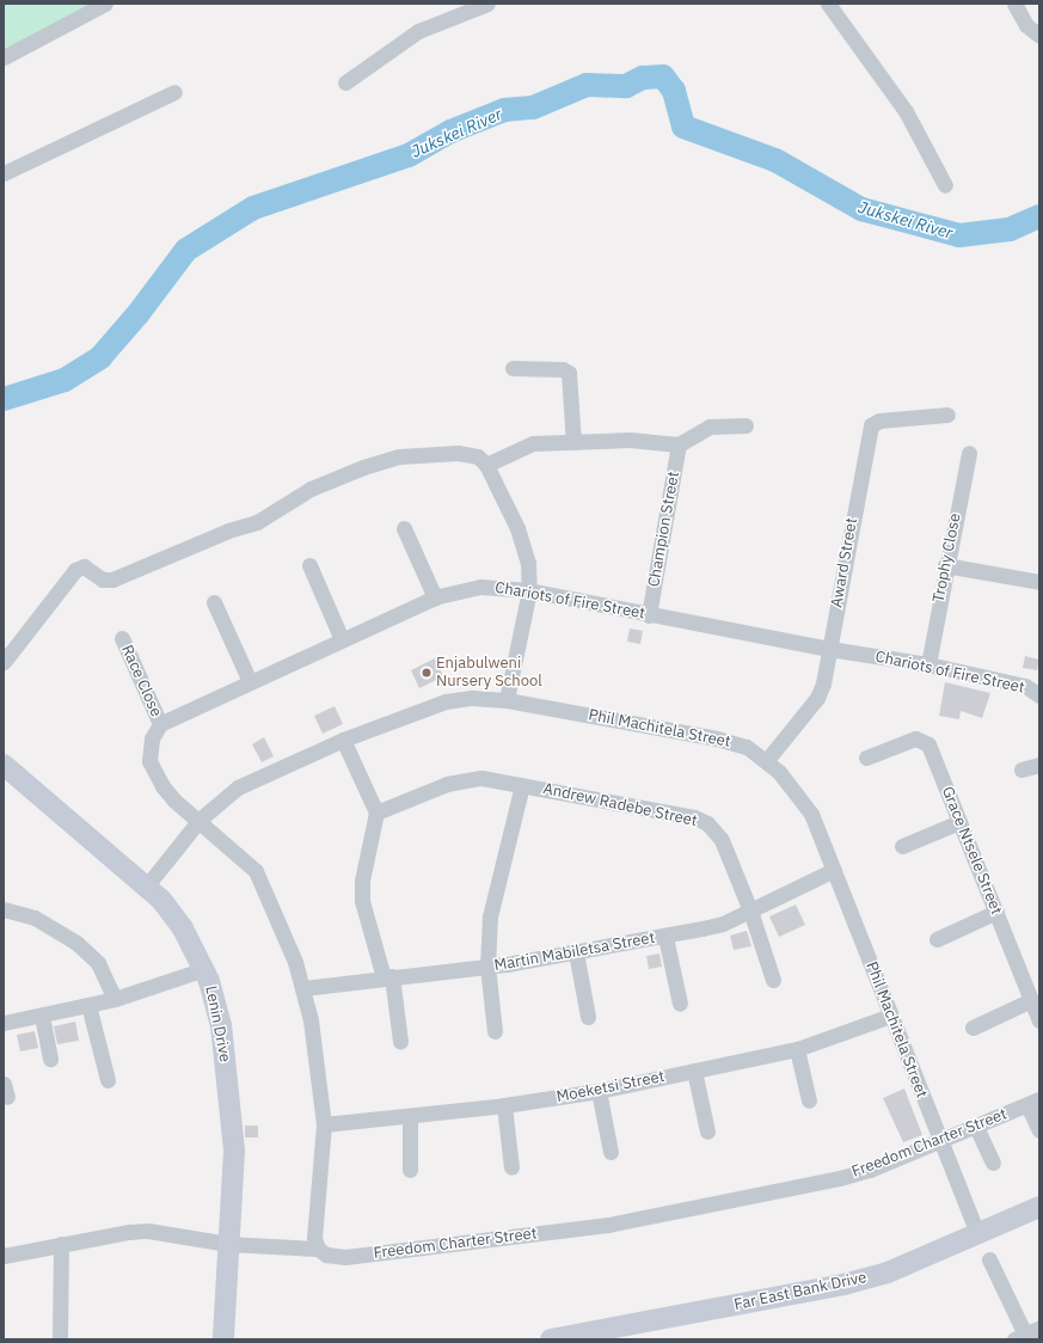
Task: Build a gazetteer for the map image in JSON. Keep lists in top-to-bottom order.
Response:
{
  "streets": {
    "street": [
      "Champion Street",
      "Trophy Close",
      "Award Street",
      "Chariots of Fire Street",
      "Race Close",
      "Phil Machitela Street",
      "Andrew Radebe Street",
      "Grace Ntsele Street",
      "Martin Mabiletsa Street",
      "Lenin Drive",
      "Moeketsi Street",
      "Freedom Charter Street",
      "Far East Bank Drive"
    ]
  },
  "crossings": [
    ["Champion Street", "Chariots of Fire Street"],
    ["Trophy Close", "Chariots of Fire Street"],
    ["Award Street", "Chariots of Fire Street"],
    ["Award Street", "Phil Machitela Street"],
    ["Chariots of Fire Street", "Race Close"],
    ["Phil Machitela Street", "Martin Mabiletsa Street"],
    ["Phil Machitela Street", "Lenin Drive"],
    ["Phil Machitela Street", "Moeketsi Street"],
    ["Phil Machitela Street", "Freedom Charter Street"],
    ["Phil Machitela Street", "Far East Bank Drive"],
    ["Andrew Radebe Street", "Martin Mabiletsa Street"],
    ["Lenin Drive", "Freedom Charter Street"]
  ],
  "water": ["Jukskei River"],
  "places": ["Enjabulweni Nursery School"]
}
